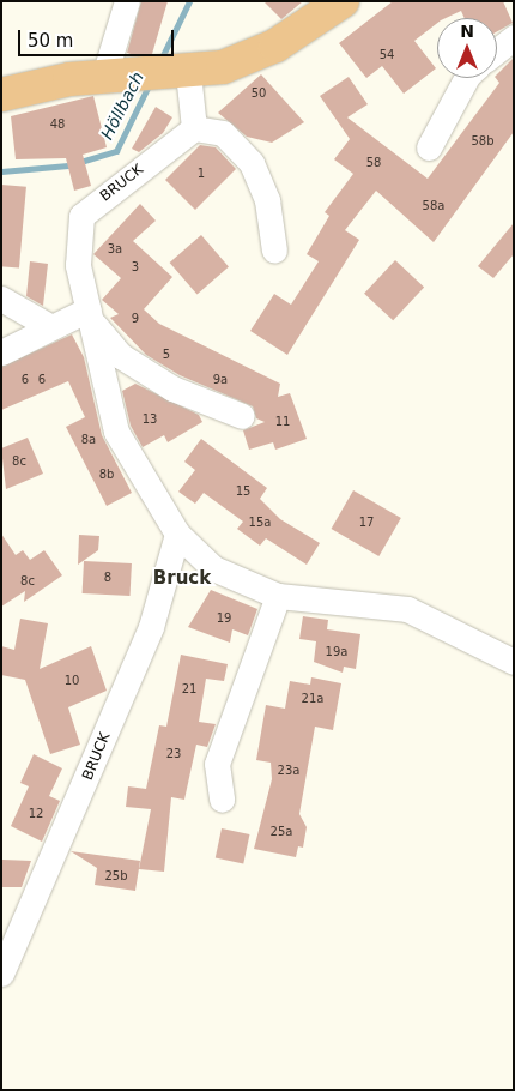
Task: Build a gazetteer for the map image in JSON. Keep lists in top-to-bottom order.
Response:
{
  "streets": {
    "street": ["BRUCK"]
  },
  "districts": ["Bruck"],
  "water": ["Höllbach"],
  "house_numbers": [
    "54",
    "50",
    "48",
    "58b",
    "58",
    "1",
    "58a",
    "3a",
    "3",
    "9",
    "5",
    "6",
    "6",
    "9a",
    "13",
    "11",
    "8a",
    "8c",
    "8b",
    "15",
    "15a",
    "17",
    "8",
    "8c",
    "19",
    "19a",
    "10",
    "21",
    "21a",
    "23",
    "23a",
    "12",
    "25a",
    "25b"
  ],
  "scale_bar": "50 m",
  "north": "top"
}
